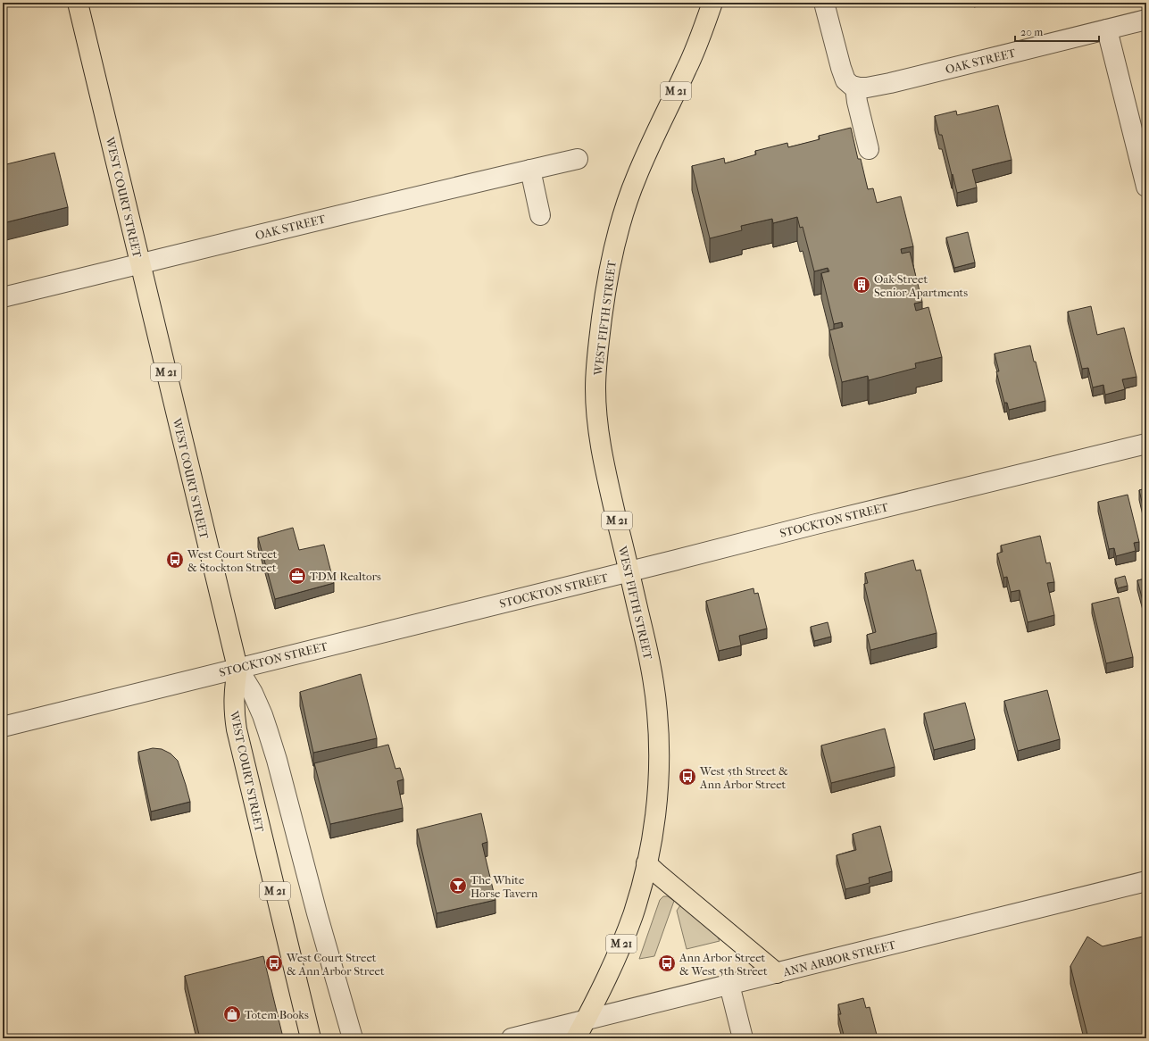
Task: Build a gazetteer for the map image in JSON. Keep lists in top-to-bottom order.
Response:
{
  "streets": {
    "main road": ["M 21", "WEST COURT STREET", "WEST FIFTH STREET"],
    "street": ["OAK STREET", "STOCKTON STREET", "ANN ARBOR STREET"]
  },
  "crossings": [
    ["OAK STREET", "WEST COURT STREET"],
    ["WEST COURT STREET", "STOCKTON STREET"],
    ["WEST FIFTH STREET", "STOCKTON STREET"],
    ["WEST FIFTH STREET", "ANN ARBOR STREET"]
  ],
  "places": {
    "building": ["Oak Street Senior Apartments"],
    "bus stop": [
      "West Court Street & Stockton Street",
      "West 5th Street & Ann Arbor Street",
      "West Court Street & Ann Arbor Street",
      "Ann Arbor Street & West 5th Street"
    ],
    "office": ["TDM Realtors"],
    "bar": ["The White Horse Tavern"],
    "shop": ["Totem Books"]
  },
  "scale_bar": "20 m"
}
